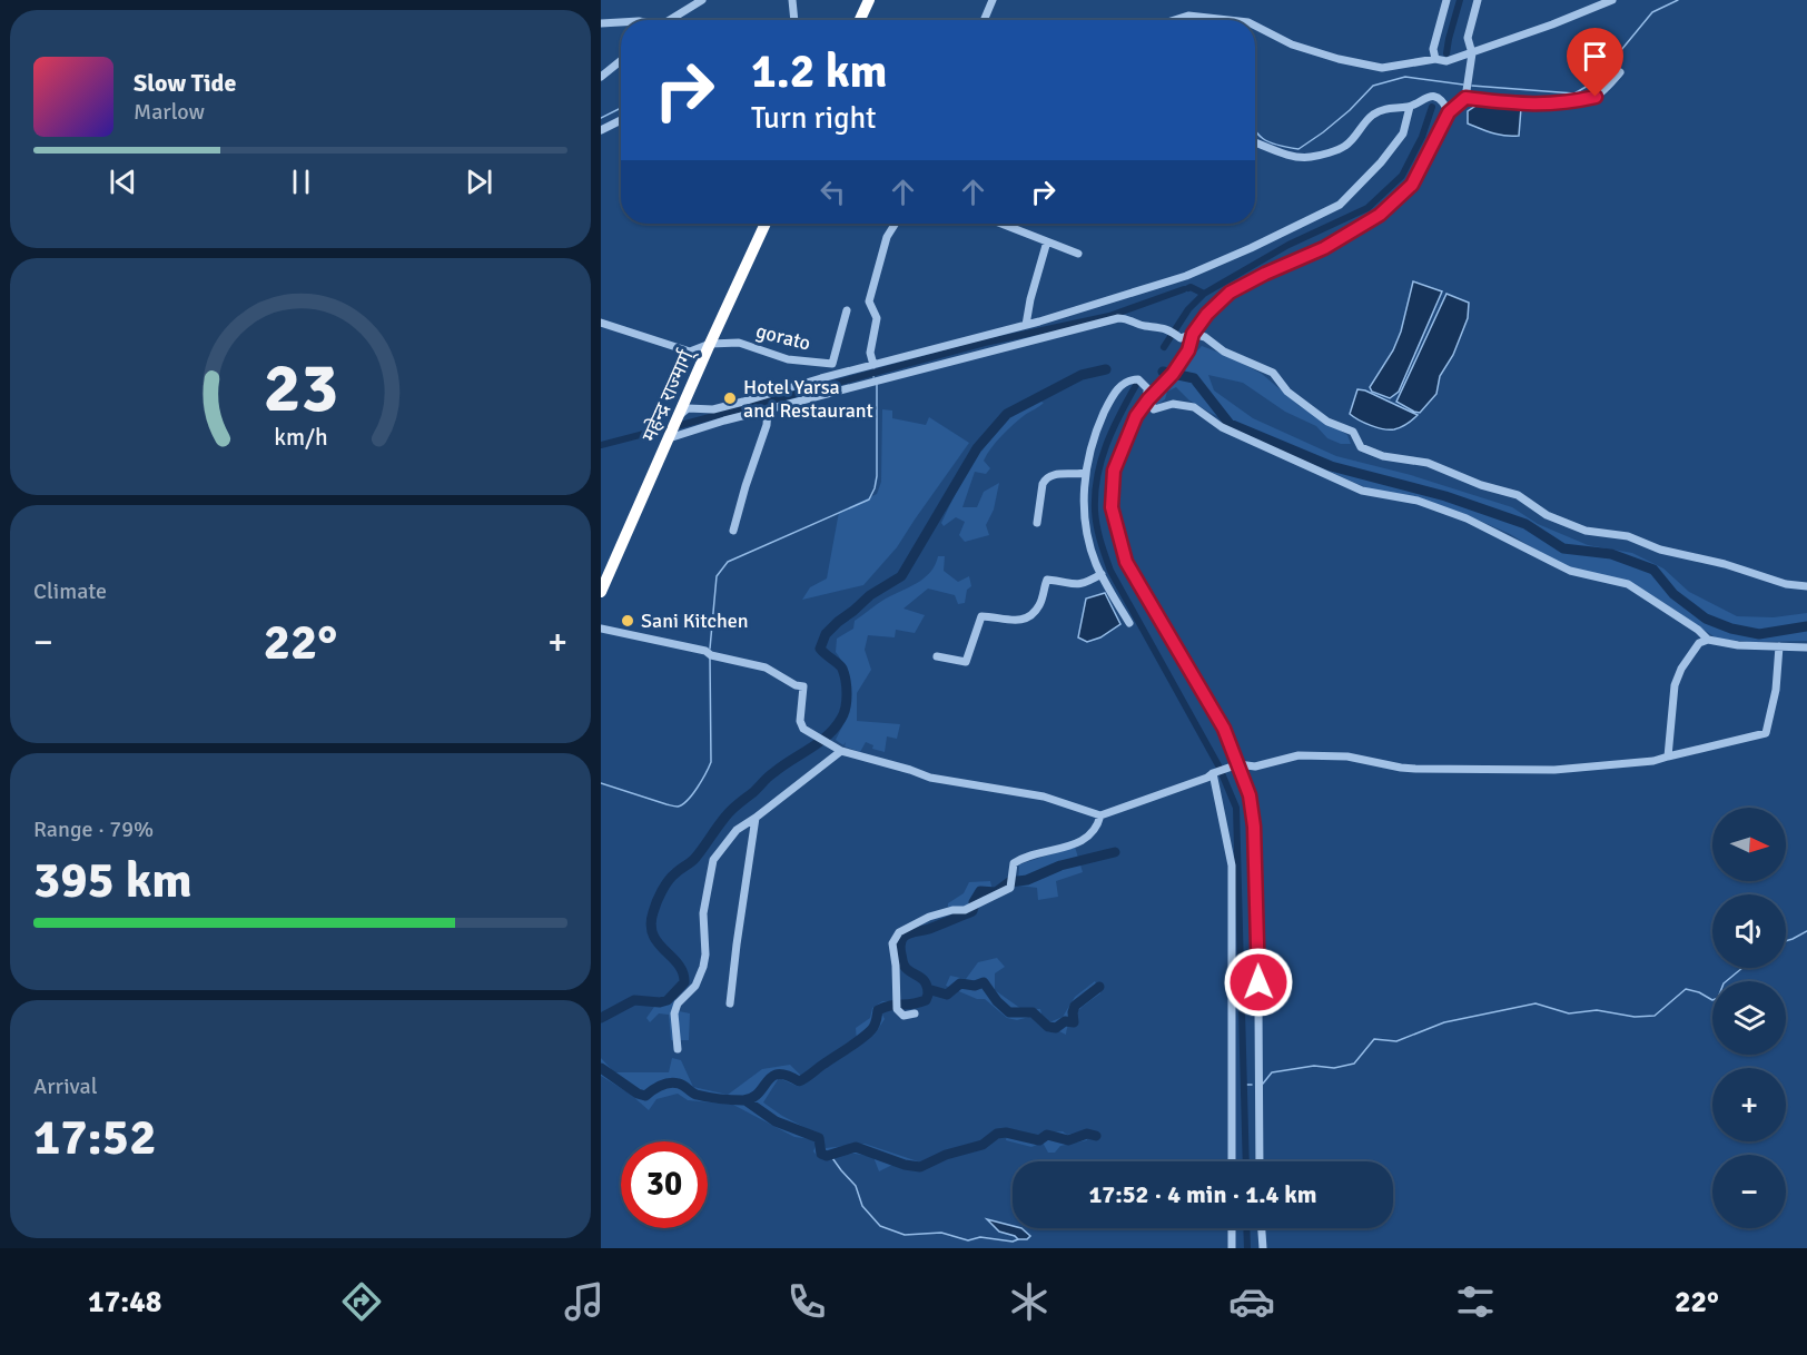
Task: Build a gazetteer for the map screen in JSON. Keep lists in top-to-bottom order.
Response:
{
  "streets": {
    "highway": ["महेन्द्र राज्मार्ग्"],
    "street": ["gorato"]
  },
  "crossings": [
    ["gorato", "महेन्द्र राज्मार्ग्"]
  ],
  "places": ["Hotel Yarsa and Restaurant", "Sani Kitchen"],
  "north": "right",
  "page": {
    "turn": ["1.2 km", "Turn right"],
    "song": ["Slow Tide", "Marlow"],
    "tile": [
      "Climate",
      ["Range · 79%", "395 km"],
      ["Arrival", "17:52"]
    ],
    "heat": ["−", "22°", "+"],
    "map_buttons": ["+", "−"],
    "limit": "30",
    "trip": "17:52 · 4 min · 1.4 km",
    "tabs": ["17:48", "22°"],
    "gauge": ["23", "km/h"]
  }
}
